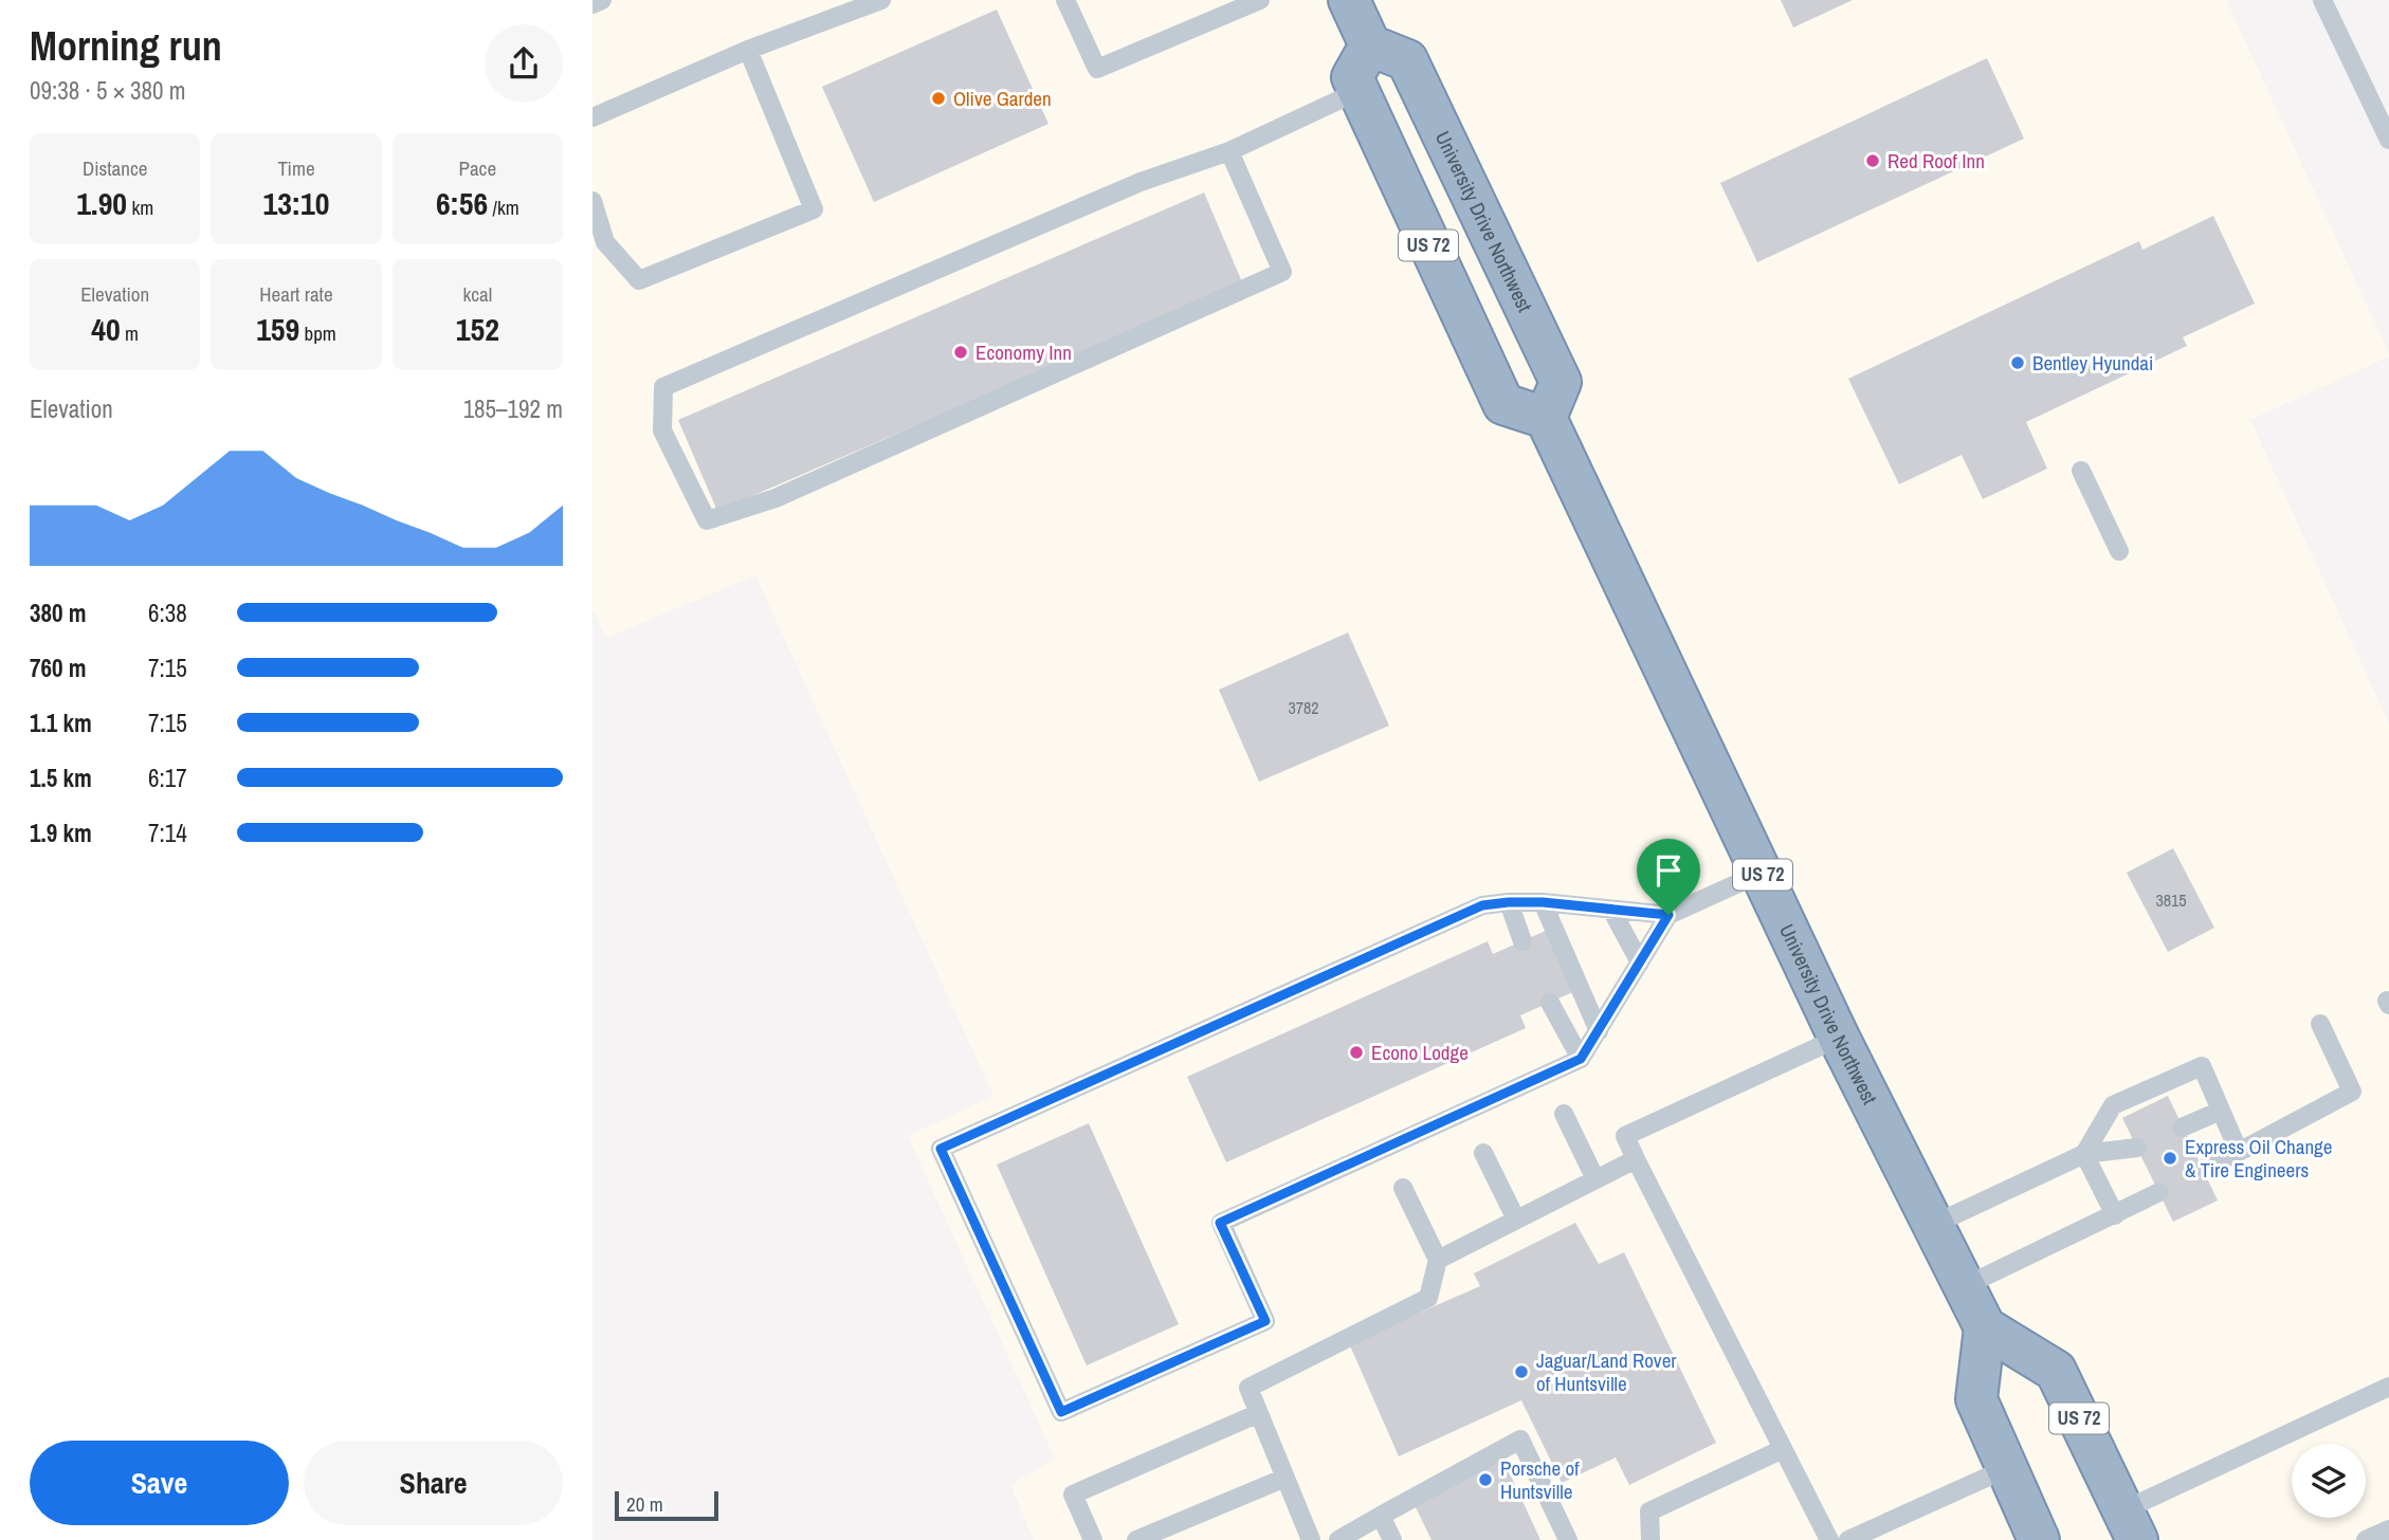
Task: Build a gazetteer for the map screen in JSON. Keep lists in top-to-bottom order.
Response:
{
  "streets": {
    "highway": ["University Drive Northwest", "US 72"]
  },
  "crossings": [
    ["University Drive Northwest", "US 72"]
  ],
  "places": [
    "Olive Garden",
    "Red Roof Inn",
    "Economy Inn",
    "Bentley Hyundai",
    "Econo Lodge",
    "Express Oil Change & Tire Engineers",
    "Jaguar/Land Rover of Huntsville",
    "Porsche of Huntsville"
  ],
  "house_numbers": ["3782", "3815"],
  "scale_bar": "20 m",
  "page": {
    "heading": ["Morning run", "09:38 · 5 × 380 m"],
    "stats": [
      ["Distance", "1.90 km"],
      ["Time", "13:10"],
      ["Pace", "6:56 /km"],
      ["Elevation", "40 m"],
      ["Heart rate", "159 bpm"],
      ["kcal", "152"]
    ],
    "chart": ["Elevation", "185–192 m"],
    "list": [
      {
        "name": "380 m",
        "note": "6:38"
      },
      {
        "name": "760 m",
        "note": "7:15"
      },
      {
        "name": "1.1 km",
        "note": "7:15"
      },
      {
        "name": "1.5 km",
        "note": "6:17"
      },
      {
        "name": "1.9 km",
        "note": "7:14"
      }
    ],
    "buttons": ["Save", "Share"],
    "scale": "20 m"
  }
}
